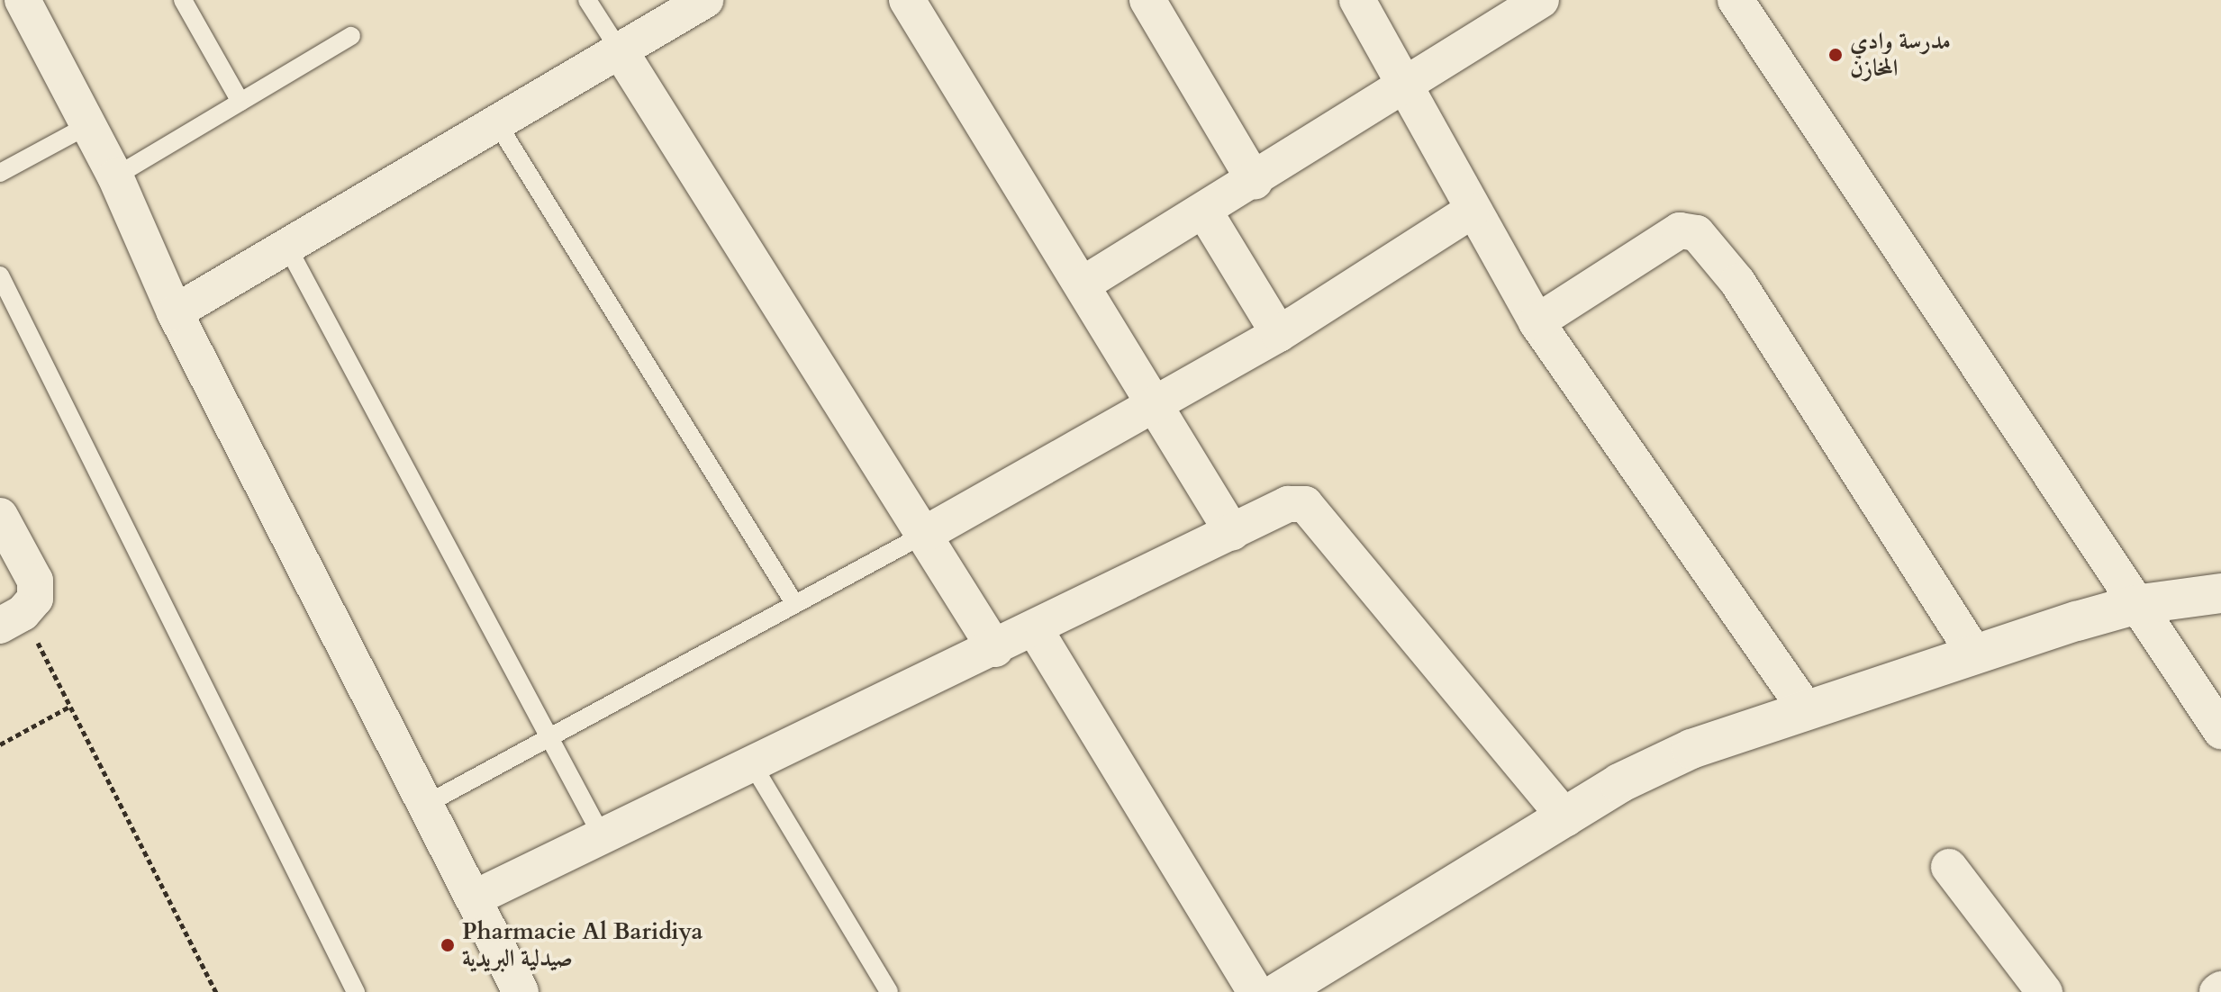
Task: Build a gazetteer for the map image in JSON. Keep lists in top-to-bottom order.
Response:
{
  "places": ["مدرسة وادي المخازن", "Pharmacie Al Baridiya صيدلية البريدية"]
}
